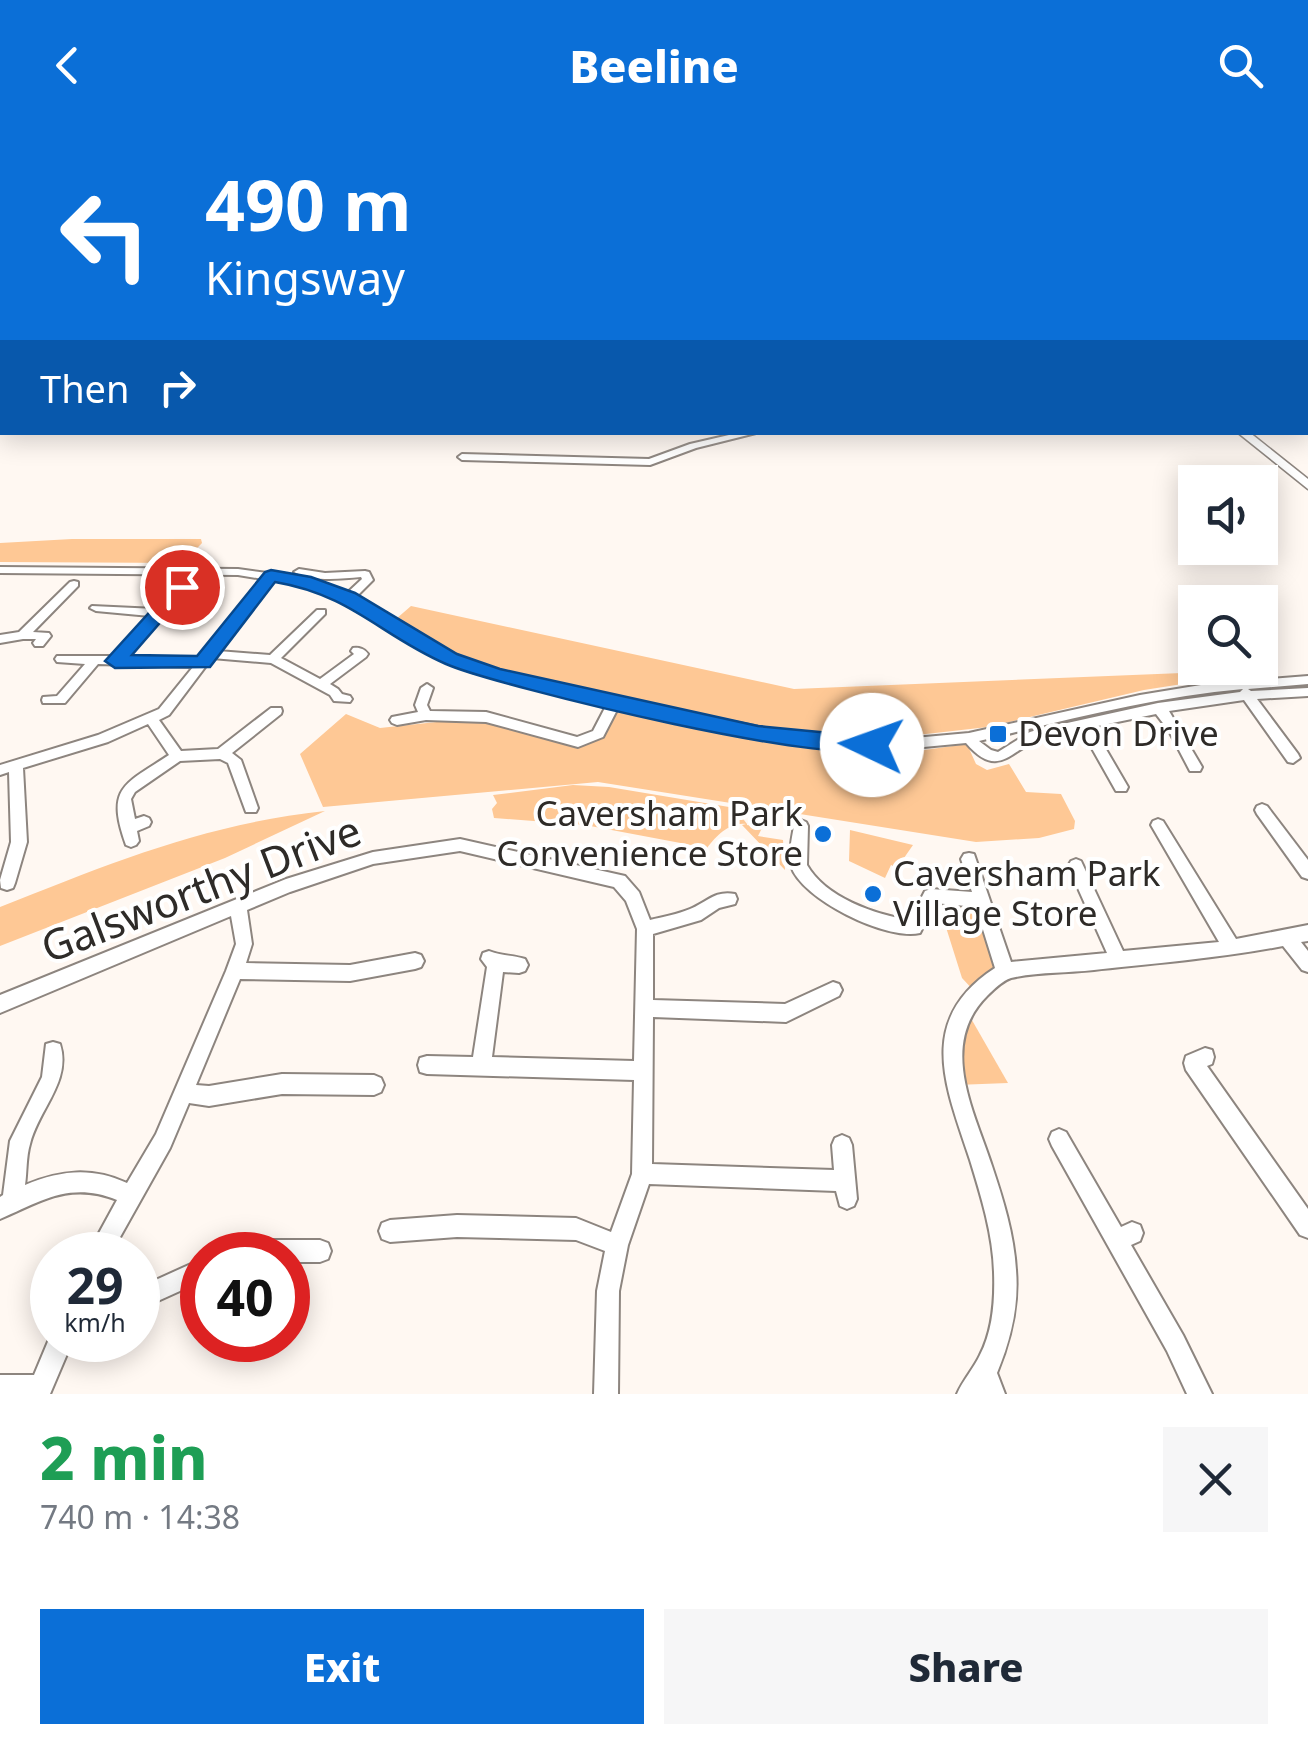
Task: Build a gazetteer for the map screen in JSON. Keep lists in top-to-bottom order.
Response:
{
  "streets": {
    "street": ["Galsworthy Drive"]
  },
  "places": {
    "transit": ["Devon Drive"],
    "other": ["Caversham Park Convenience Store", "Caversham Park Village Store"]
  },
  "page": {
    "header": "Beeline",
    "turn": ["490 m", "Kingsway"],
    "then": "Then",
    "speed": "29 km/h",
    "limit": "40",
    "heading": ["2 min", "740 m · 14:38"],
    "buttons": ["Exit", "Share"]
  }
}
